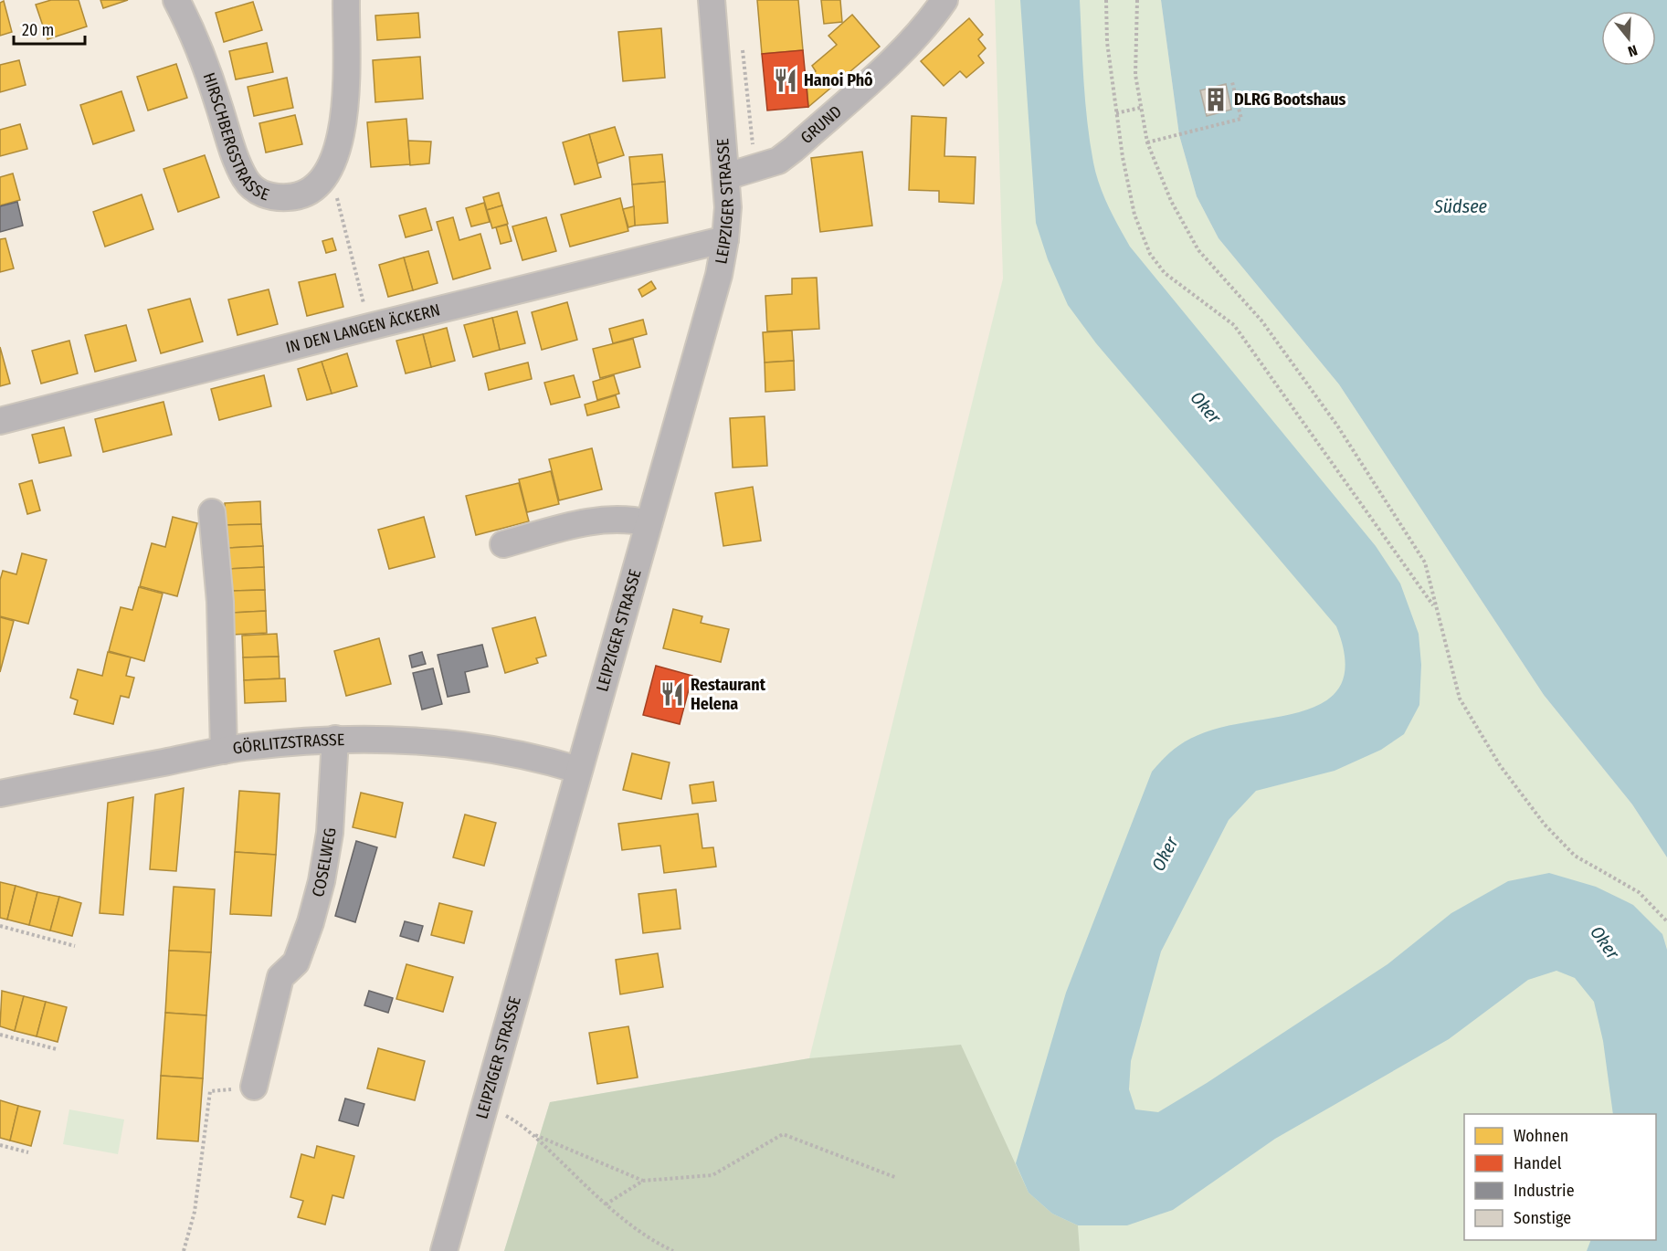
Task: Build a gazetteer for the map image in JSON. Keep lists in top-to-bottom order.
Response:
{
  "streets": {
    "street": [
      "GRUND",
      "HIRSCHBERGSTRASSE",
      "LEIPZIGER STRASSE",
      "IN DEN LANGEN ÄCKERN",
      "GÖRLITZSTRASSE",
      "COSELWEG"
    ]
  },
  "crossings": [
    ["GRUND", "LEIPZIGER STRASSE"],
    ["LEIPZIGER STRASSE", "IN DEN LANGEN ÄCKERN"],
    ["LEIPZIGER STRASSE", "GÖRLITZSTRASSE"],
    ["GÖRLITZSTRASSE", "COSELWEG"]
  ],
  "water": ["Südsee", "Oker"],
  "places": {
    "restaurant": ["Hanoi Phô", "Restaurant Helena"],
    "building": ["DLRG Bootshaus"]
  },
  "legend": [
    "Wohnen",
    "Handel",
    "Industrie",
    "Sonstige"
  ],
  "scale_bar": "20 m",
  "north": "bottom"
}
